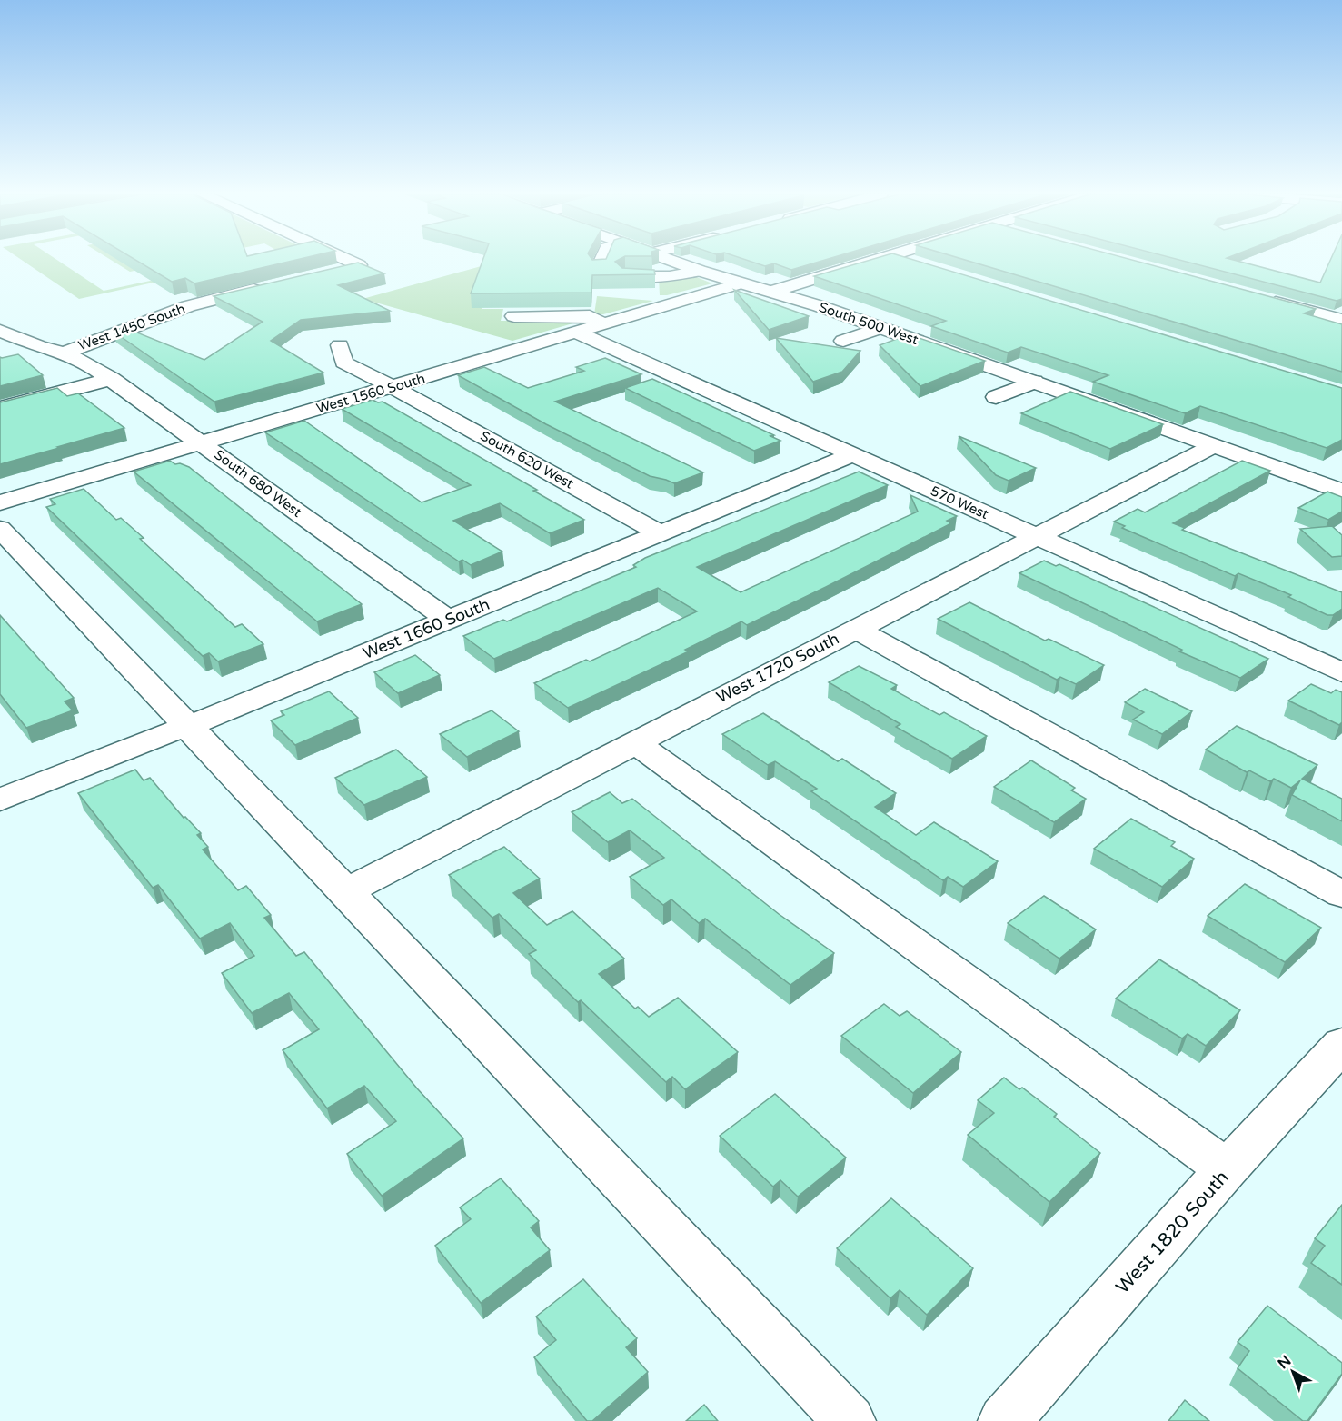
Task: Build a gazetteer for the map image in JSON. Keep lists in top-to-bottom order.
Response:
{
  "streets": {
    "street": [
      "South 500 West",
      "West 1450 South",
      "West 1560 South",
      "South 620 West",
      "South 680 West",
      "570 West",
      "West 1660 South",
      "West 1720 South",
      "West 1820 South"
    ]
  },
  "crossings": [
    ["South 500 West", "West 1560 South"],
    ["South 500 West", "West 1720 South"],
    ["West 1450 South", "South 680 West"],
    ["West 1560 South", "South 620 West"],
    ["West 1560 South", "South 680 West"],
    ["West 1560 South", "570 West"],
    ["South 620 West", "West 1660 South"],
    ["South 680 West", "West 1660 South"],
    ["570 West", "West 1660 South"],
    ["570 West", "West 1720 South"]
  ],
  "north": "top left"
}
